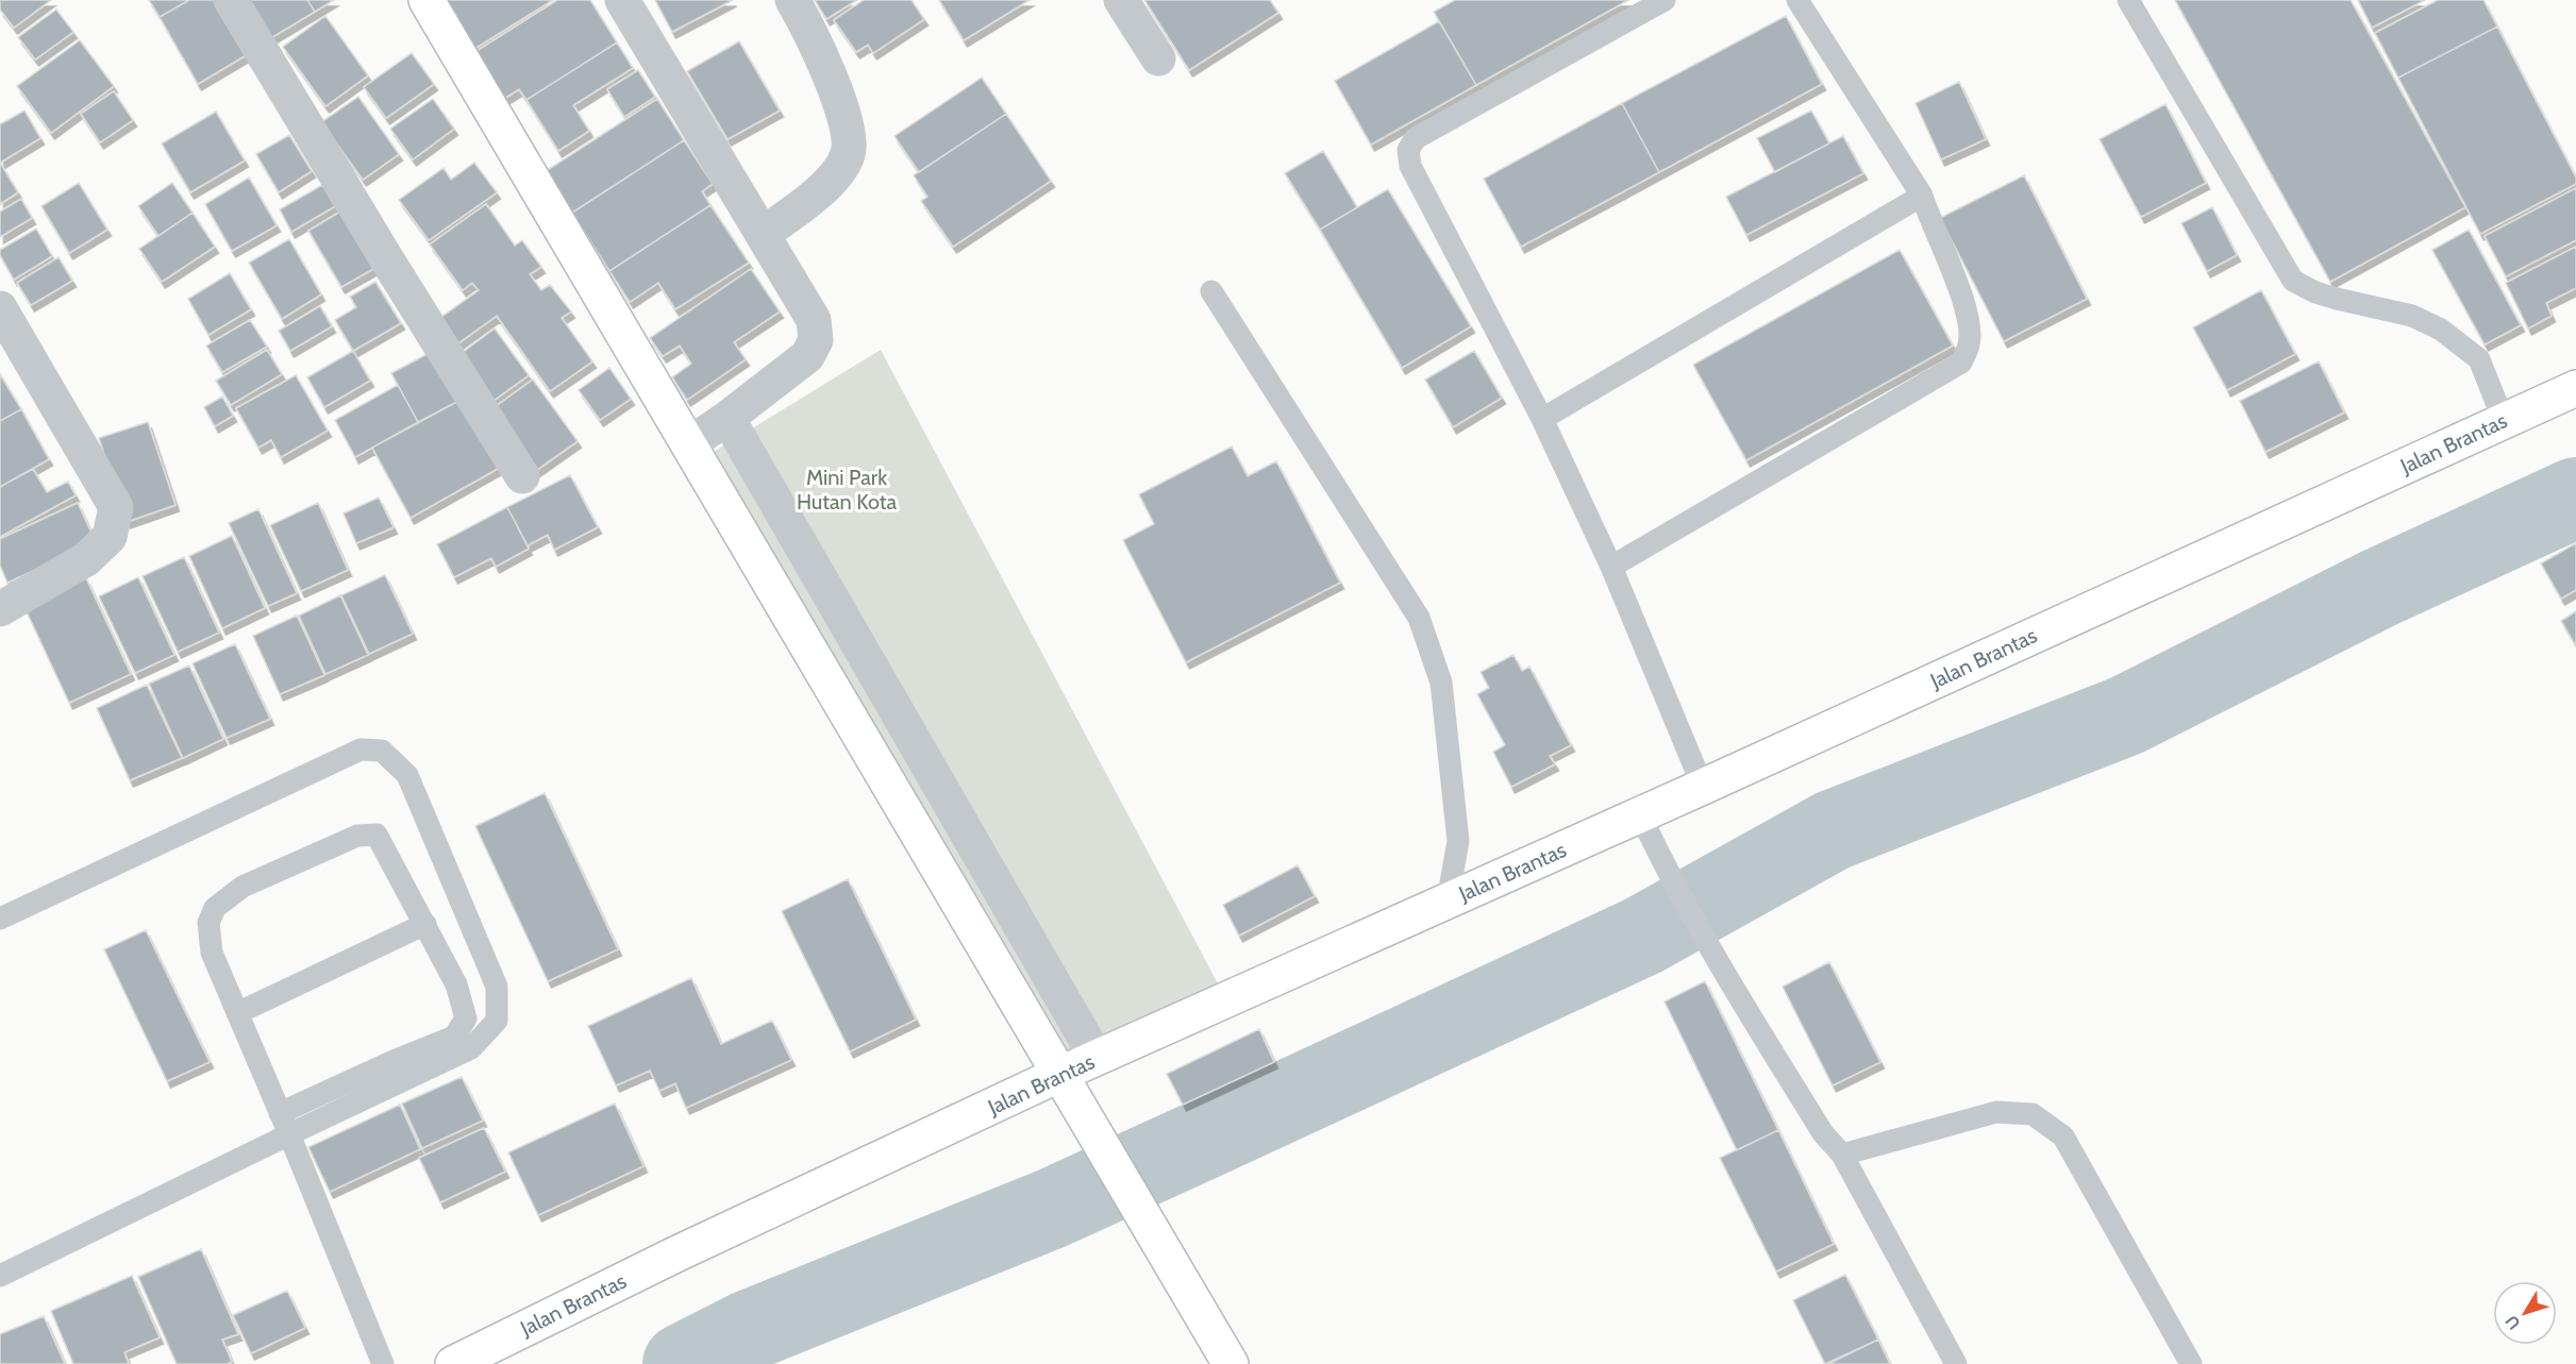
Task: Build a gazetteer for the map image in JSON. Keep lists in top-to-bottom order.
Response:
{
  "streets": {
    "main road": ["Jalan Brantas"]
  },
  "parks": ["Mini Park Hutan Kota"],
  "north": "bottom left"
}
